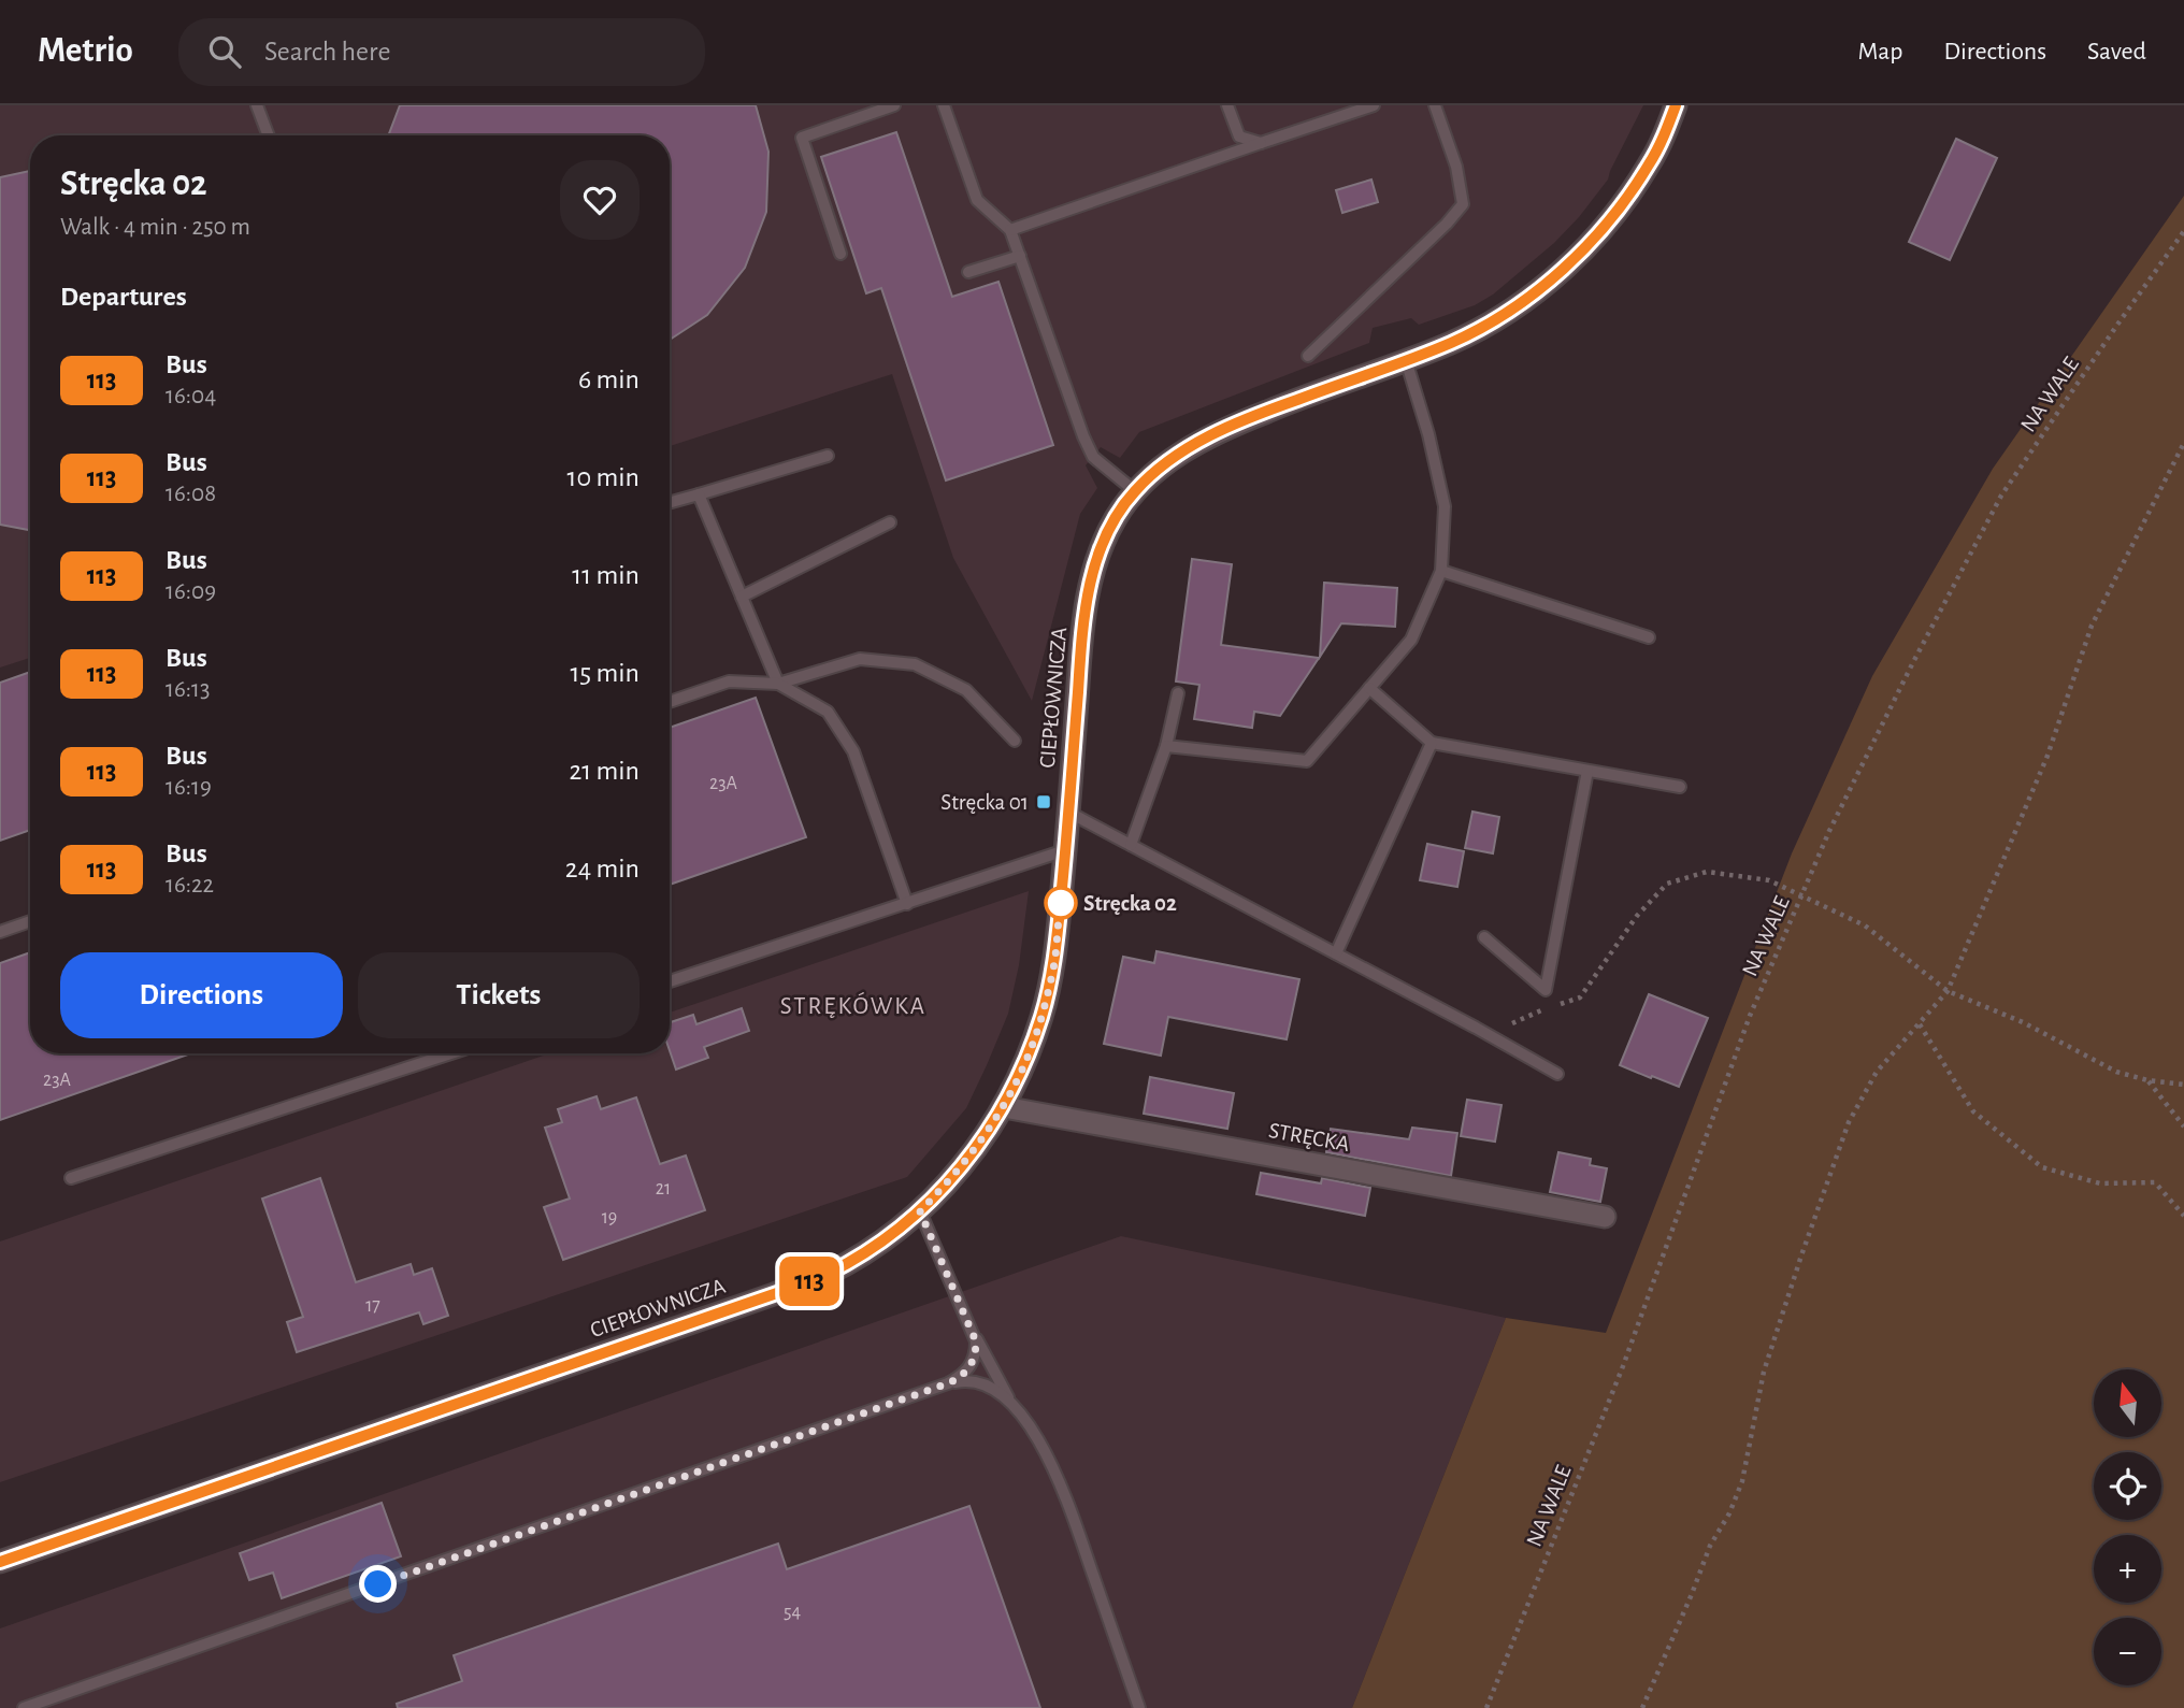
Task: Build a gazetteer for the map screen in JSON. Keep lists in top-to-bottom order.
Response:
{
  "streets": {
    "street": ["CIEPŁOWNICZA", "STRĘCKA"],
    "path": ["NA WALE"]
  },
  "crossings": [
    ["CIEPŁOWNICZA", "STRĘCKA"]
  ],
  "districts": ["STRĘKÓWKA"],
  "places": {
    "transit": ["Stręcka 01"],
    "other": ["Stręcka 02"]
  },
  "lines": ["bus line 113"],
  "house_numbers": [
    "23A",
    "23A",
    "21",
    "19",
    "17",
    "54"
  ],
  "north": "top",
  "page": {
    "header": "Metrio",
    "search": "Search here",
    "nav": ["Map", "Directions", "Saved"],
    "on_map": "113",
    "heading": [
      ["Stręcka 02", "Walk · 4 min · 250 m"],
      "Departures"
    ],
    "list": [
      {
        "mark": "113",
        "name": "Bus",
        "note": "16:04",
        "value": "6 min"
      },
      {
        "mark": "113",
        "name": "Bus",
        "note": "16:08",
        "value": "10 min"
      },
      {
        "mark": "113",
        "name": "Bus",
        "note": "16:09",
        "value": "11 min"
      },
      {
        "mark": "113",
        "name": "Bus",
        "note": "16:13",
        "value": "15 min"
      },
      {
        "mark": "113",
        "name": "Bus",
        "note": "16:19",
        "value": "21 min"
      },
      {
        "mark": "113",
        "name": "Bus",
        "note": "16:22",
        "value": "24 min"
      }
    ],
    "buttons": ["Directions", "Tickets"],
    "map_buttons": ["+", "−"]
  }
}
